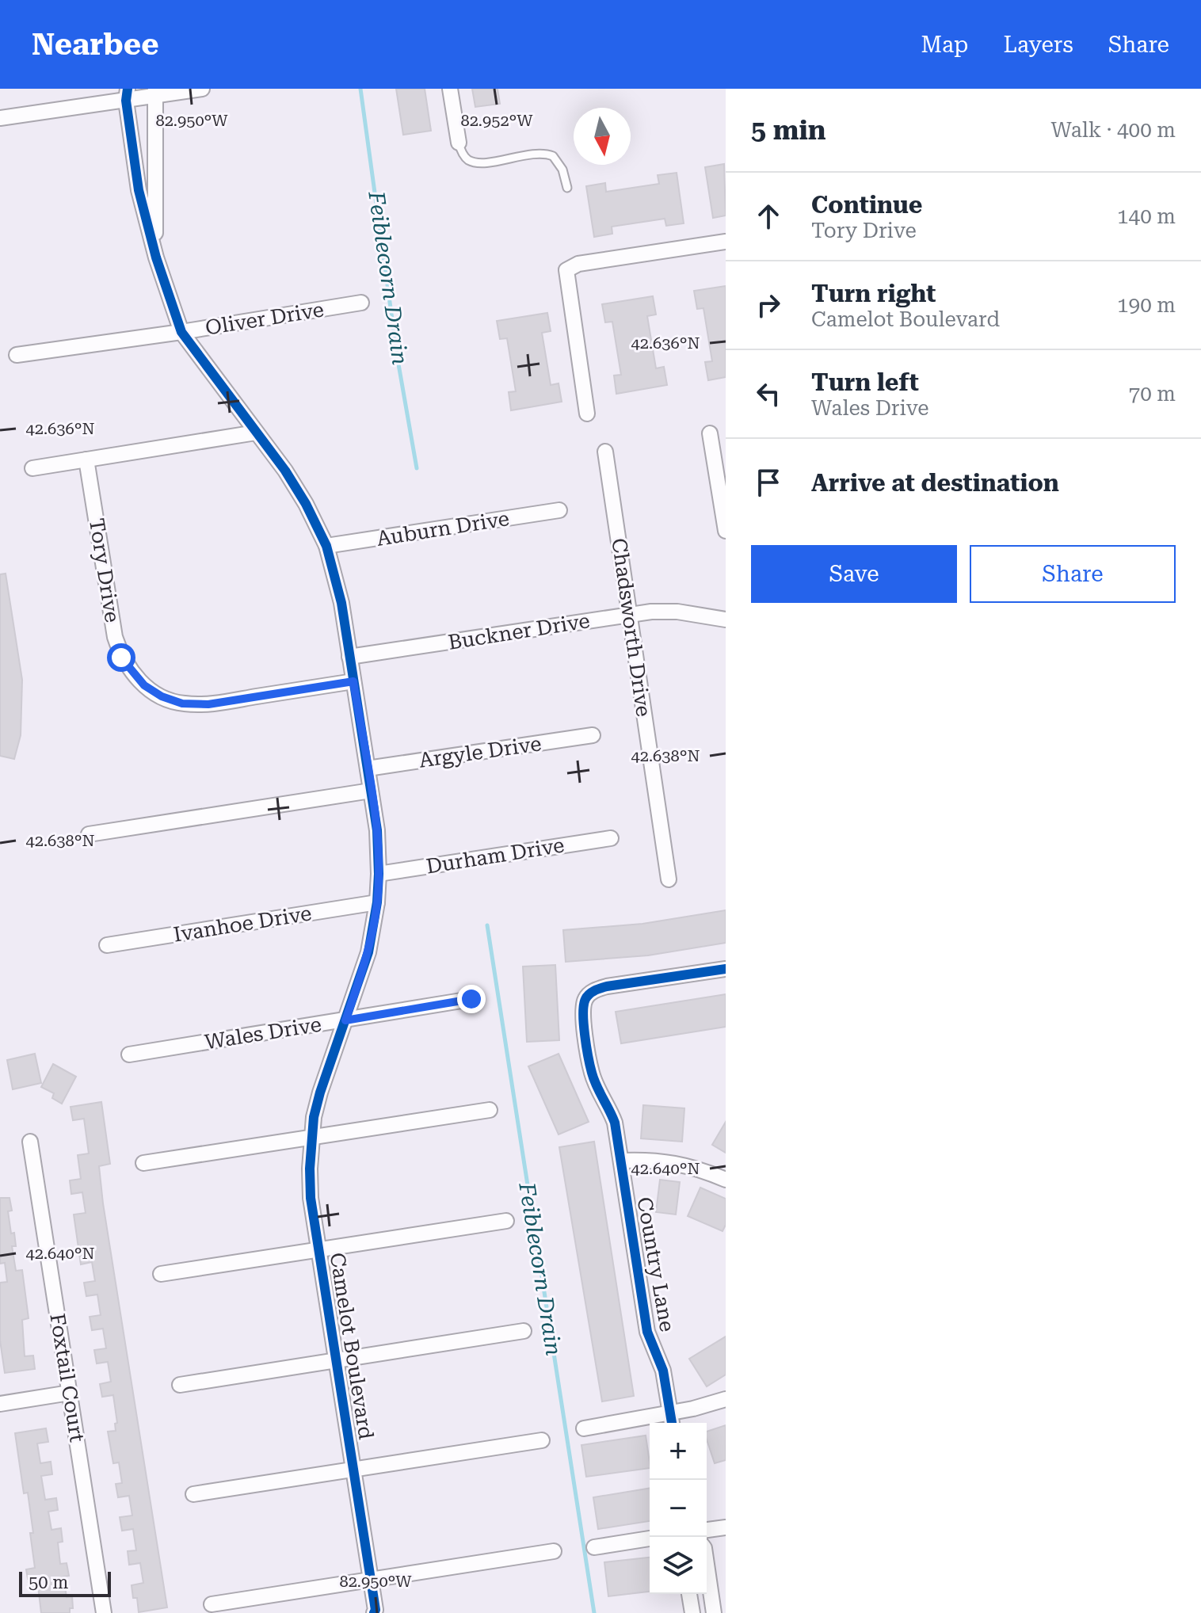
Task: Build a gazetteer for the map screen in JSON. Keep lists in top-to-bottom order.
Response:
{
  "streets": {
    "street": [
      "Oliver Drive",
      "Auburn Drive",
      "Tory Drive",
      "Chadsworth Drive",
      "Buckner Drive",
      "Argyle Drive",
      "Durham Drive",
      "Ivanhoe Drive",
      "Wales Drive",
      "Country Lane",
      "Camelot Boulevard",
      "Foxtail Court"
    ]
  },
  "crossings": [
    ["Oliver Drive", "Camelot Boulevard"],
    ["Auburn Drive", "Camelot Boulevard"],
    ["Tory Drive", "Camelot Boulevard"],
    ["Chadsworth Drive", "Buckner Drive"],
    ["Buckner Drive", "Camelot Boulevard"],
    ["Argyle Drive", "Camelot Boulevard"],
    ["Durham Drive", "Camelot Boulevard"],
    ["Ivanhoe Drive", "Camelot Boulevard"],
    ["Wales Drive", "Camelot Boulevard"]
  ],
  "water": ["Feiblecorn Drain"],
  "scale_bar": "50 m",
  "north": "bottom",
  "page": {
    "header": "Nearbee",
    "nav": ["Map", "Layers", "Share"],
    "heading": ["5 min", "Walk · 400 m"],
    "list": [
      ["Continue", "Tory Drive", "140 m"],
      ["Turn right", "Camelot Boulevard", "190 m"],
      ["Turn left", "Wales Drive", "70 m"],
      "Arrive at destination"
    ],
    "buttons": ["Save", "Share"],
    "map_buttons": ["+", "−"],
    "scale": "50 m"
  },
  "coordinates": [
    "82.950°W",
    "82.952°W",
    "42.636°N",
    "42.638°N",
    "42.640°N"
  ]
}
